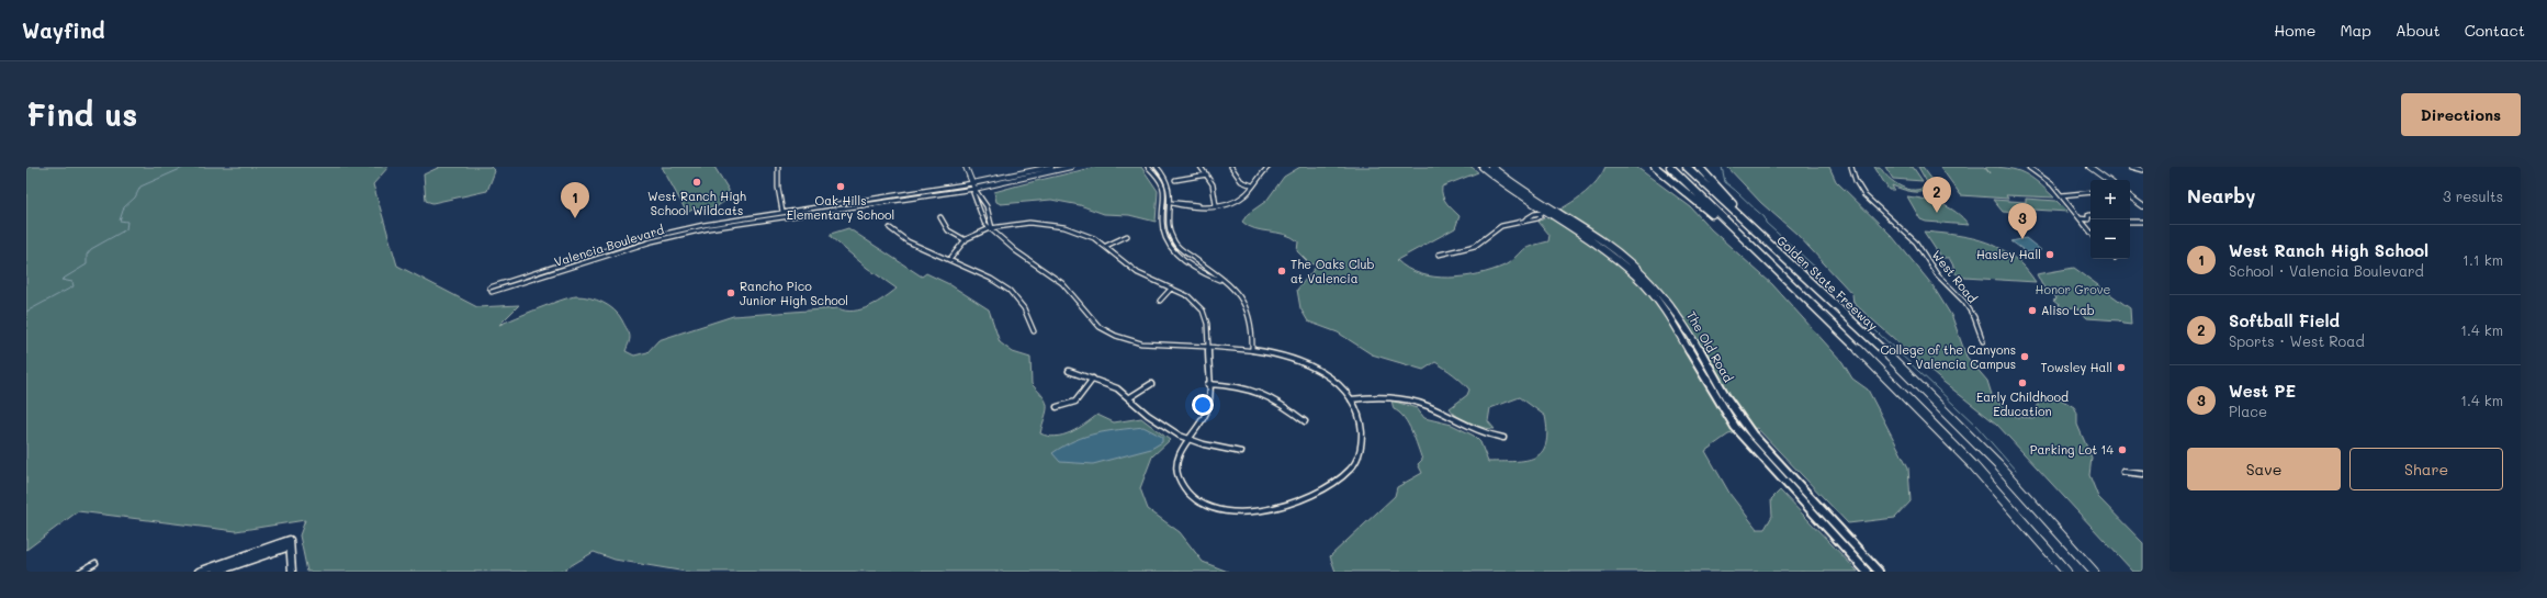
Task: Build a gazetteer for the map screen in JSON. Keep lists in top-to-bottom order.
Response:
{
  "streets": {
    "highway": ["Golden State Freeway"],
    "main road": ["The Old Road"],
    "street": ["Valencia Boulevard", "West Road"]
  },
  "parks": ["Honor Grove"],
  "places": [
    "West Ranch High School Wildcats",
    "Oak Hills Elementary School",
    "Hasley Hall",
    "The Oaks Club at Valencia",
    "Rancho Pico Junior High School",
    "Aliso Lab",
    "College of the Canyons - Valencia Campus",
    "Towsley Hall",
    "Early Childhood Education",
    "Parking Lot 14"
  ],
  "page": {
    "header": "Wayfind",
    "nav": [
      "Home",
      "Map",
      "About",
      "Contact"
    ],
    "buttons": [
      "Directions",
      ["Save", "Share"]
    ],
    "title": "Find us",
    "heading": ["Nearby", "3 results"],
    "pins": ["2", "1", "3"],
    "map_buttons": ["+", "−"],
    "list": [
      {
        "mark": "1",
        "name": "West Ranch High School",
        "note": "School · Valencia Boulevard",
        "value": "1.1 km"
      },
      {
        "mark": "2",
        "name": "Softball Field",
        "note": "Sports · West Road",
        "value": "1.4 km"
      },
      {
        "mark": "3",
        "name": "West PE",
        "note": "Place",
        "value": "1.4 km"
      }
    ]
  }
}
